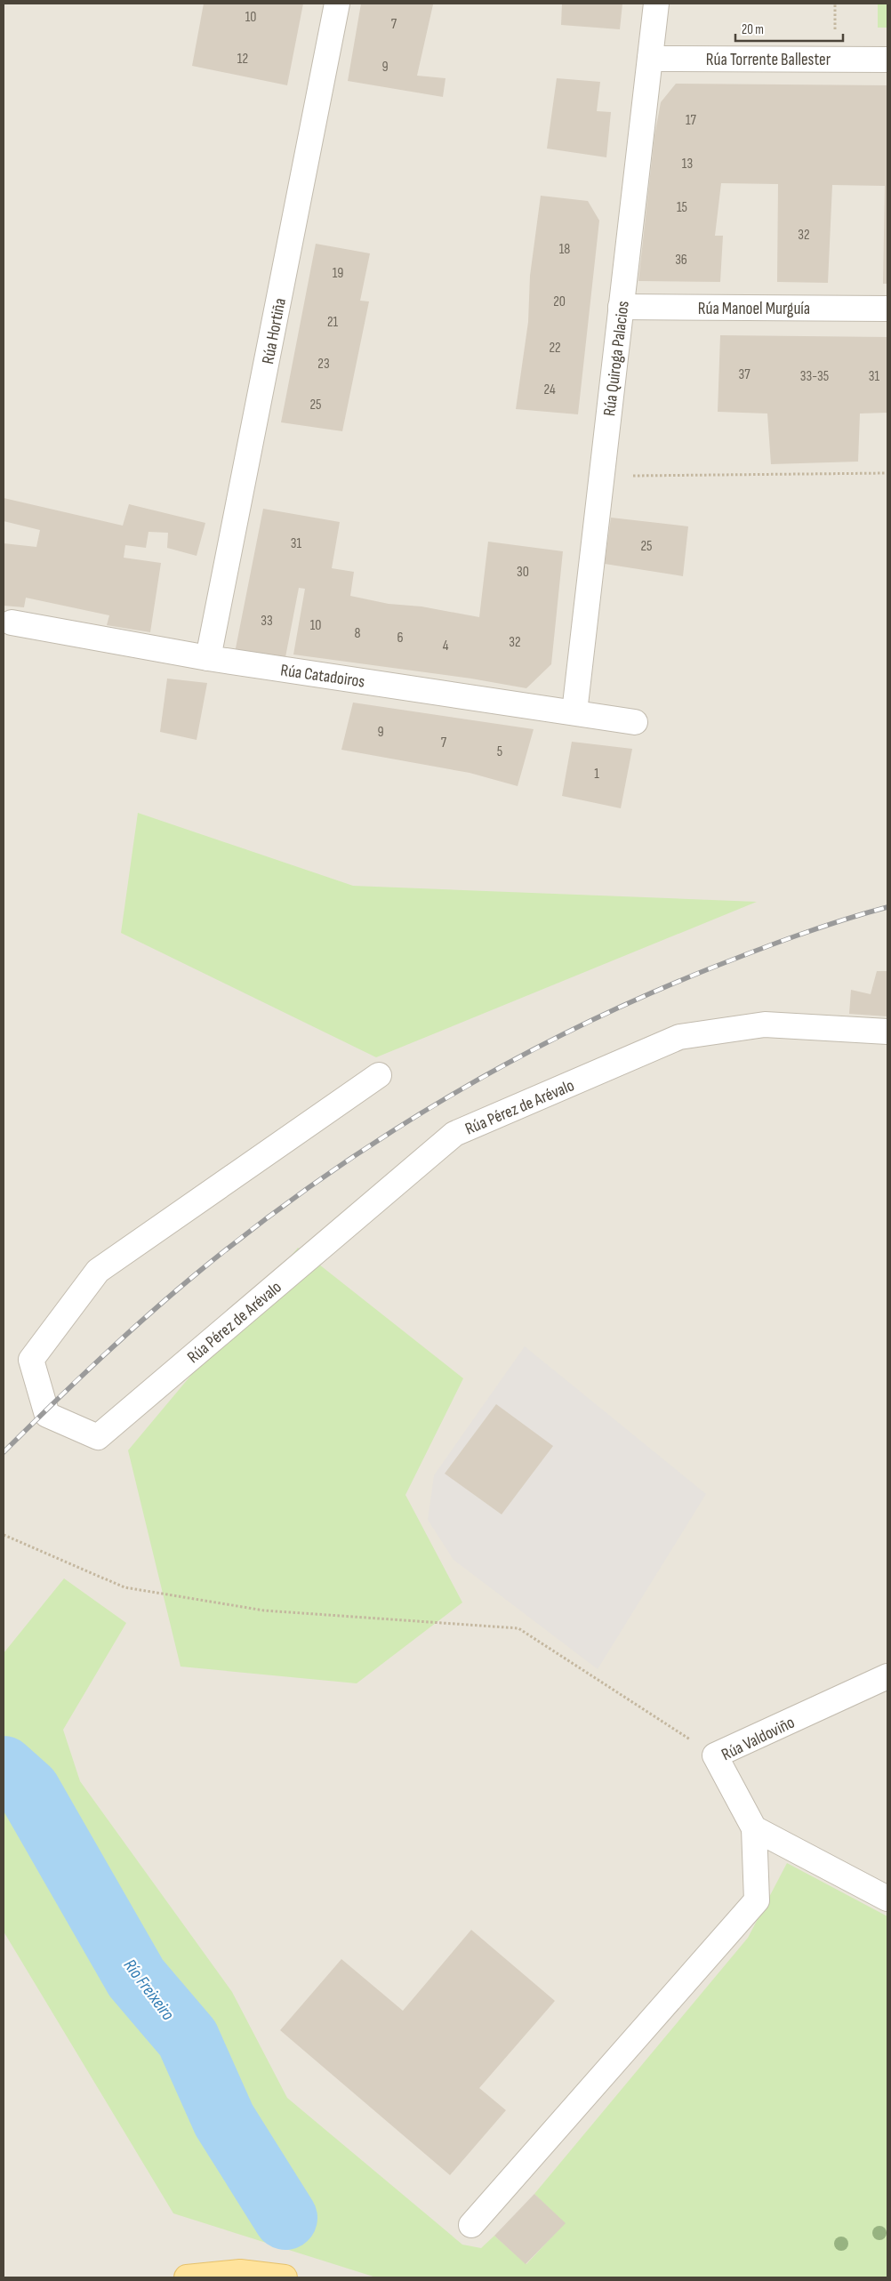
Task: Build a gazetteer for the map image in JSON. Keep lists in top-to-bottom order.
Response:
{
  "streets": {
    "street": [
      "Rúa Torrente Ballester",
      "Rúa Manoel Murguía",
      "Rúa Hortiña",
      "Rúa Quiroga Palacios",
      "Rúa Catadoiros",
      "Rúa Pérez de Arévalo",
      "Rúa Valdoviño"
    ]
  },
  "crossings": [
    ["Rúa Torrente Ballester", "Rúa Quiroga Palacios"],
    ["Rúa Manoel Murguía", "Rúa Quiroga Palacios"],
    ["Rúa Hortiña", "Rúa Catadoiros"],
    ["Rúa Quiroga Palacios", "Rúa Catadoiros"]
  ],
  "water": ["Río Freixeiro"],
  "house_numbers": [
    "10",
    "7",
    "12",
    "9",
    "17",
    "13",
    "15",
    "32",
    "18",
    "36",
    "19",
    "20",
    "21",
    "22",
    "23",
    "37",
    "33-35",
    "31",
    "24",
    "25",
    "31",
    "25",
    "30",
    "33",
    "10",
    "8",
    "6",
    "32",
    "4",
    "9",
    "7",
    "5",
    "1"
  ],
  "scale_bar": "20 m"
}
